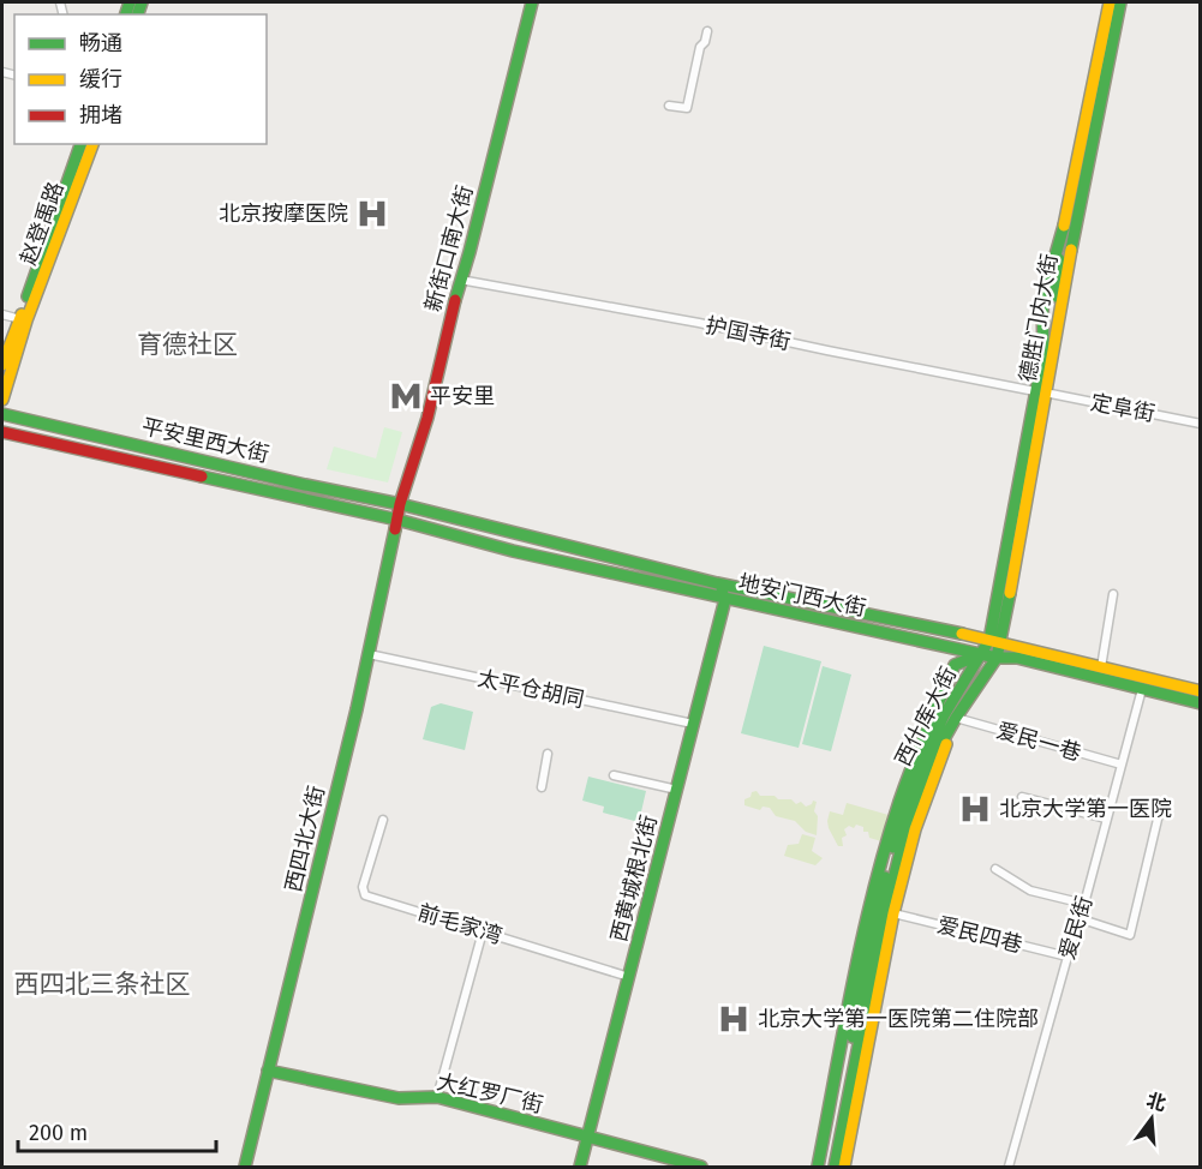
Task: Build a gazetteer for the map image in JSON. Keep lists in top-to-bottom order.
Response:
{
  "streets": {
    "main road": [
      "赵登禹路",
      "新街口南大街",
      "德胜门内大街",
      "平安里西大街",
      "地安门西大街",
      "西什库大街",
      "西四北大街",
      "西黄城根北街",
      "大红罗厂街"
    ],
    "street": [
      "护国寺街",
      "定阜街",
      "太平仓胡同",
      "爱民一巷",
      "前毛家湾",
      "爱民街",
      "爱民四巷"
    ]
  },
  "crossings": [
    ["新街口南大街", "护国寺街"],
    ["新街口南大街", "平安里西大街"],
    ["新街口南大街", "地安门西大街"],
    ["新街口南大街", "西四北大街"],
    ["德胜门内大街", "护国寺街"],
    ["德胜门内大街", "定阜街"],
    ["德胜门内大街", "地安门西大街"],
    ["德胜门内大街", "西什库大街"],
    ["护国寺街", "定阜街"],
    ["平安里西大街", "地安门西大街"],
    ["平安里西大街", "西四北大街"],
    ["地安门西大街", "西什库大街"],
    ["地安门西大街", "西四北大街"],
    ["地安门西大街", "西黄城根北街"],
    ["地安门西大街", "爱民街"],
    ["太平仓胡同", "西四北大街"],
    ["太平仓胡同", "西黄城根北街"],
    ["西什库大街", "爱民一巷"],
    ["西什库大街", "爱民四巷"],
    ["爱民一巷", "爱民街"],
    ["西四北大街", "大红罗厂街"],
    ["西黄城根北街", "前毛家湾"],
    ["西黄城根北街", "大红罗厂街"],
    ["爱民街", "爱民四巷"]
  ],
  "districts": ["育德社区", "西四北三条社区"],
  "places": {
    "hospital": ["北京按摩医院", "北京大学第一医院", "北京大学第一医院第二住院部"],
    "metro station": ["平安里"]
  },
  "legend": ["畅通", "缓行", "拥堵"],
  "scale_bar": "200 m",
  "north": "top"
}
